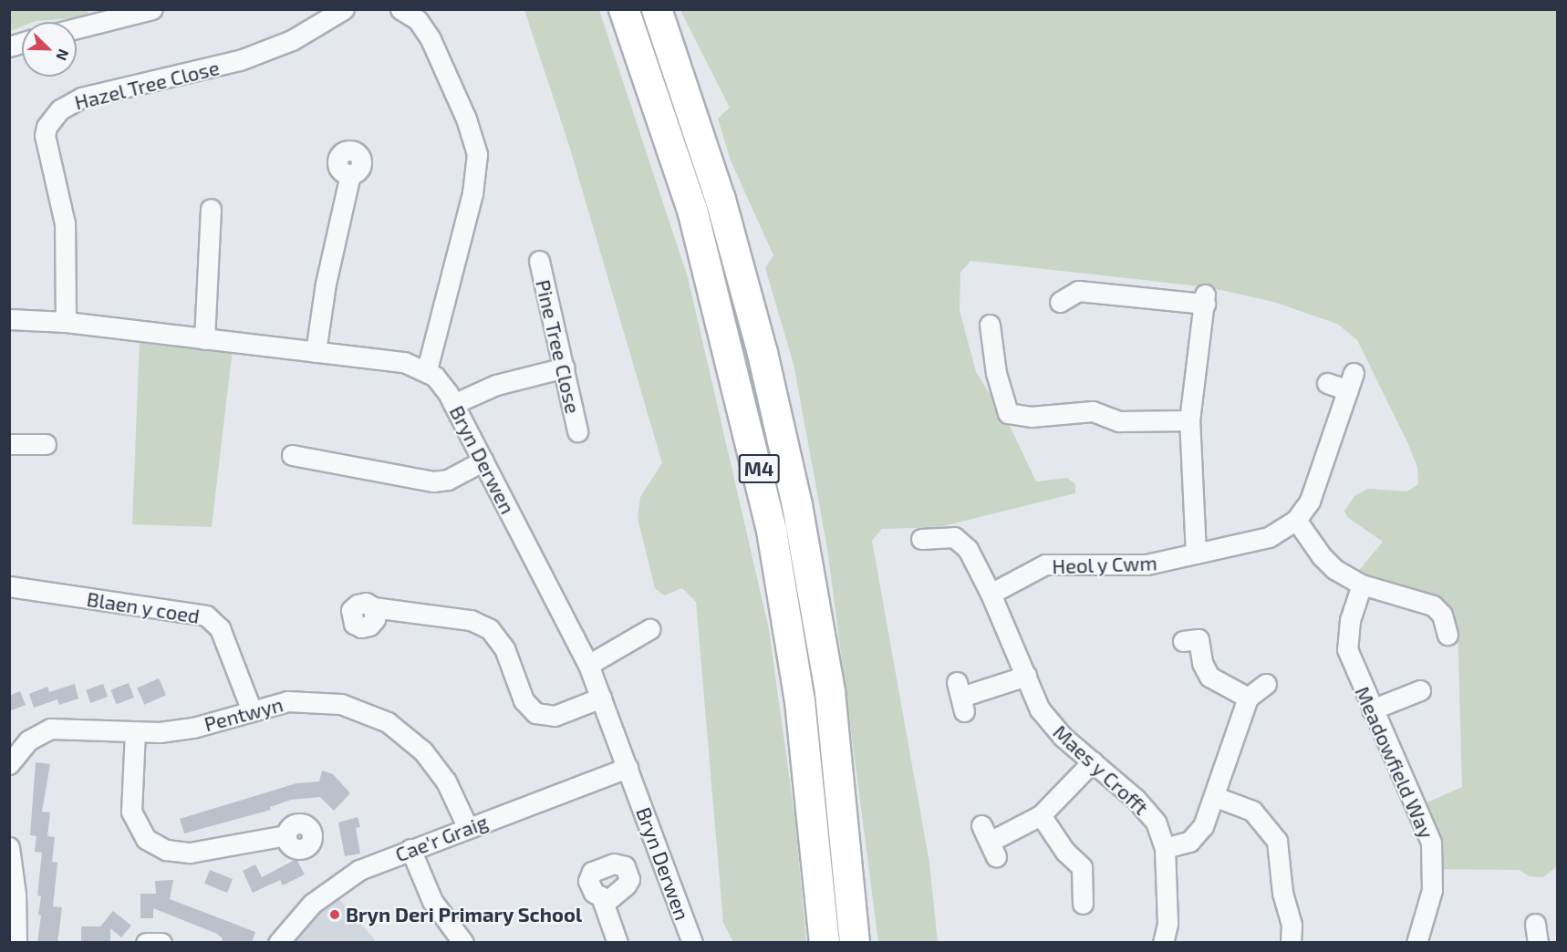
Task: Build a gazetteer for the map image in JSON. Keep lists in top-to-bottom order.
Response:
{
  "streets": {
    "highway": ["M4"],
    "street": [
      "Hazel Tree Close",
      "Pine Tree Close",
      "Bryn Derwen",
      "Heol y Cwm",
      "Blaen y coed",
      "Pentwyn",
      "Meadowfield Way",
      "Maes y Crofft",
      "Cae'r Graig"
    ]
  },
  "crossings": [
    ["Hazel Tree Close", "Bryn Derwen"],
    ["Bryn Derwen", "Cae'r Graig"],
    ["Heol y Cwm", "Maes y Crofft"],
    ["Blaen y coed", "Pentwyn"],
    ["Pentwyn", "Cae'r Graig"]
  ],
  "places": ["Bryn Deri Primary School"],
  "north": "bottom right"
}
